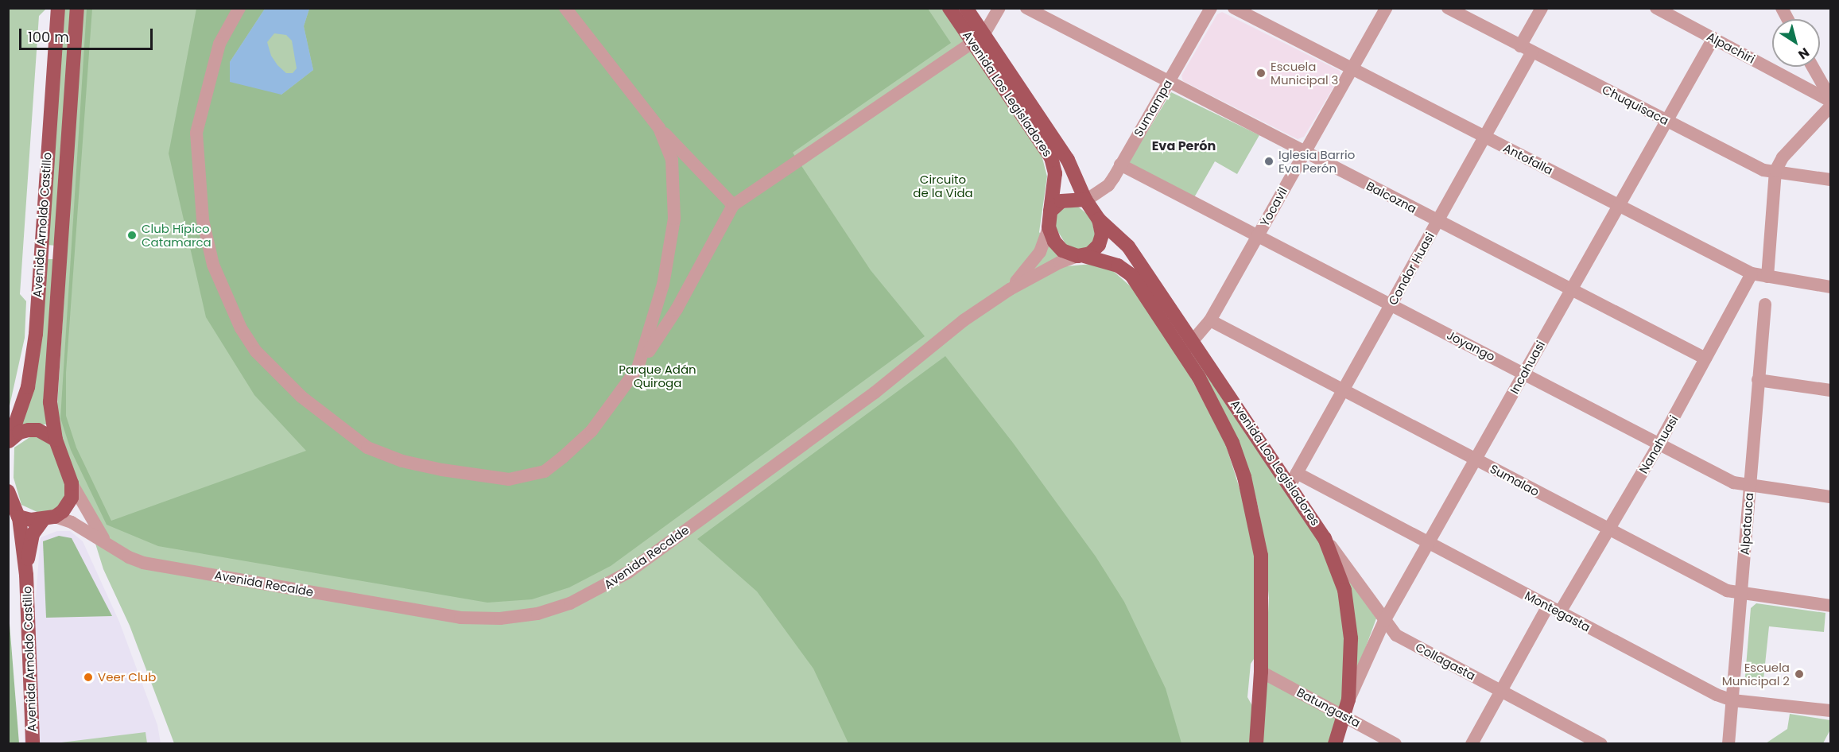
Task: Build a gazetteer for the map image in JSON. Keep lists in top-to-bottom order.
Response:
{
  "streets": {
    "main road": ["Avenida Los Legisladores", "Avenida Arnoldo Castillo"],
    "street": [
      "Alpachiri",
      "Chuquisaca",
      "Sumampa",
      "Antofalla",
      "Balcozna",
      "Yocavil",
      "Condor Huasi",
      "Joyango",
      "Incahuasi",
      "Nanahuasi",
      "Sumalao",
      "Alpatauca",
      "Avenida Recalde",
      "Montegasta",
      "Collagasta",
      "Batungasta"
    ]
  },
  "crossings": [
    ["Alpachiri", "Incahuasi"],
    ["Avenida Los Legisladores", "Sumampa"],
    ["Avenida Los Legisladores", "Yocavil"],
    ["Avenida Los Legisladores", "Condor Huasi"],
    ["Avenida Los Legisladores", "Incahuasi"],
    ["Avenida Los Legisladores", "Avenida Recalde"],
    ["Avenida Los Legisladores", "Montegasta"],
    ["Avenida Los Legisladores", "Collagasta"],
    ["Avenida Los Legisladores", "Batungasta"],
    ["Chuquisaca", "Condor Huasi"],
    ["Chuquisaca", "Incahuasi"],
    ["Sumampa", "Balcozna"],
    ["Sumampa", "Joyango"],
    ["Sumampa", "Avenida Recalde"],
    ["Antofalla", "Yocavil"],
    ["Antofalla", "Condor Huasi"],
    ["Antofalla", "Incahuasi"],
    ["Antofalla", "Nanahuasi"],
    ["Balcozna", "Yocavil"],
    ["Balcozna", "Condor Huasi"],
    ["Balcozna", "Incahuasi"],
    ["Balcozna", "Nanahuasi"],
    ["Yocavil", "Joyango"],
    ["Yocavil", "Sumalao"],
    ["Avenida Arnoldo Castillo", "Avenida Recalde"],
    ["Condor Huasi", "Joyango"],
    ["Condor Huasi", "Sumalao"],
    ["Condor Huasi", "Montegasta"],
    ["Joyango", "Incahuasi"],
    ["Joyango", "Nanahuasi"],
    ["Joyango", "Alpatauca"],
    ["Incahuasi", "Sumalao"],
    ["Incahuasi", "Montegasta"],
    ["Incahuasi", "Collagasta"],
    ["Nanahuasi", "Sumalao"],
    ["Nanahuasi", "Montegasta"],
    ["Sumalao", "Alpatauca"],
    ["Alpatauca", "Montegasta"]
  ],
  "districts": ["Eva Perón"],
  "parks": ["Circuito de la Vida", "Parque Adán Quiroga"],
  "places": [
    "Escuela Municipal 3",
    "Iglesia Barrio Eva Perón",
    "Club Hípico Catamarca",
    "Escuela Municipal 2",
    "Veer Club"
  ],
  "scale_bar": "100 m",
  "north": "bottom right"
}
